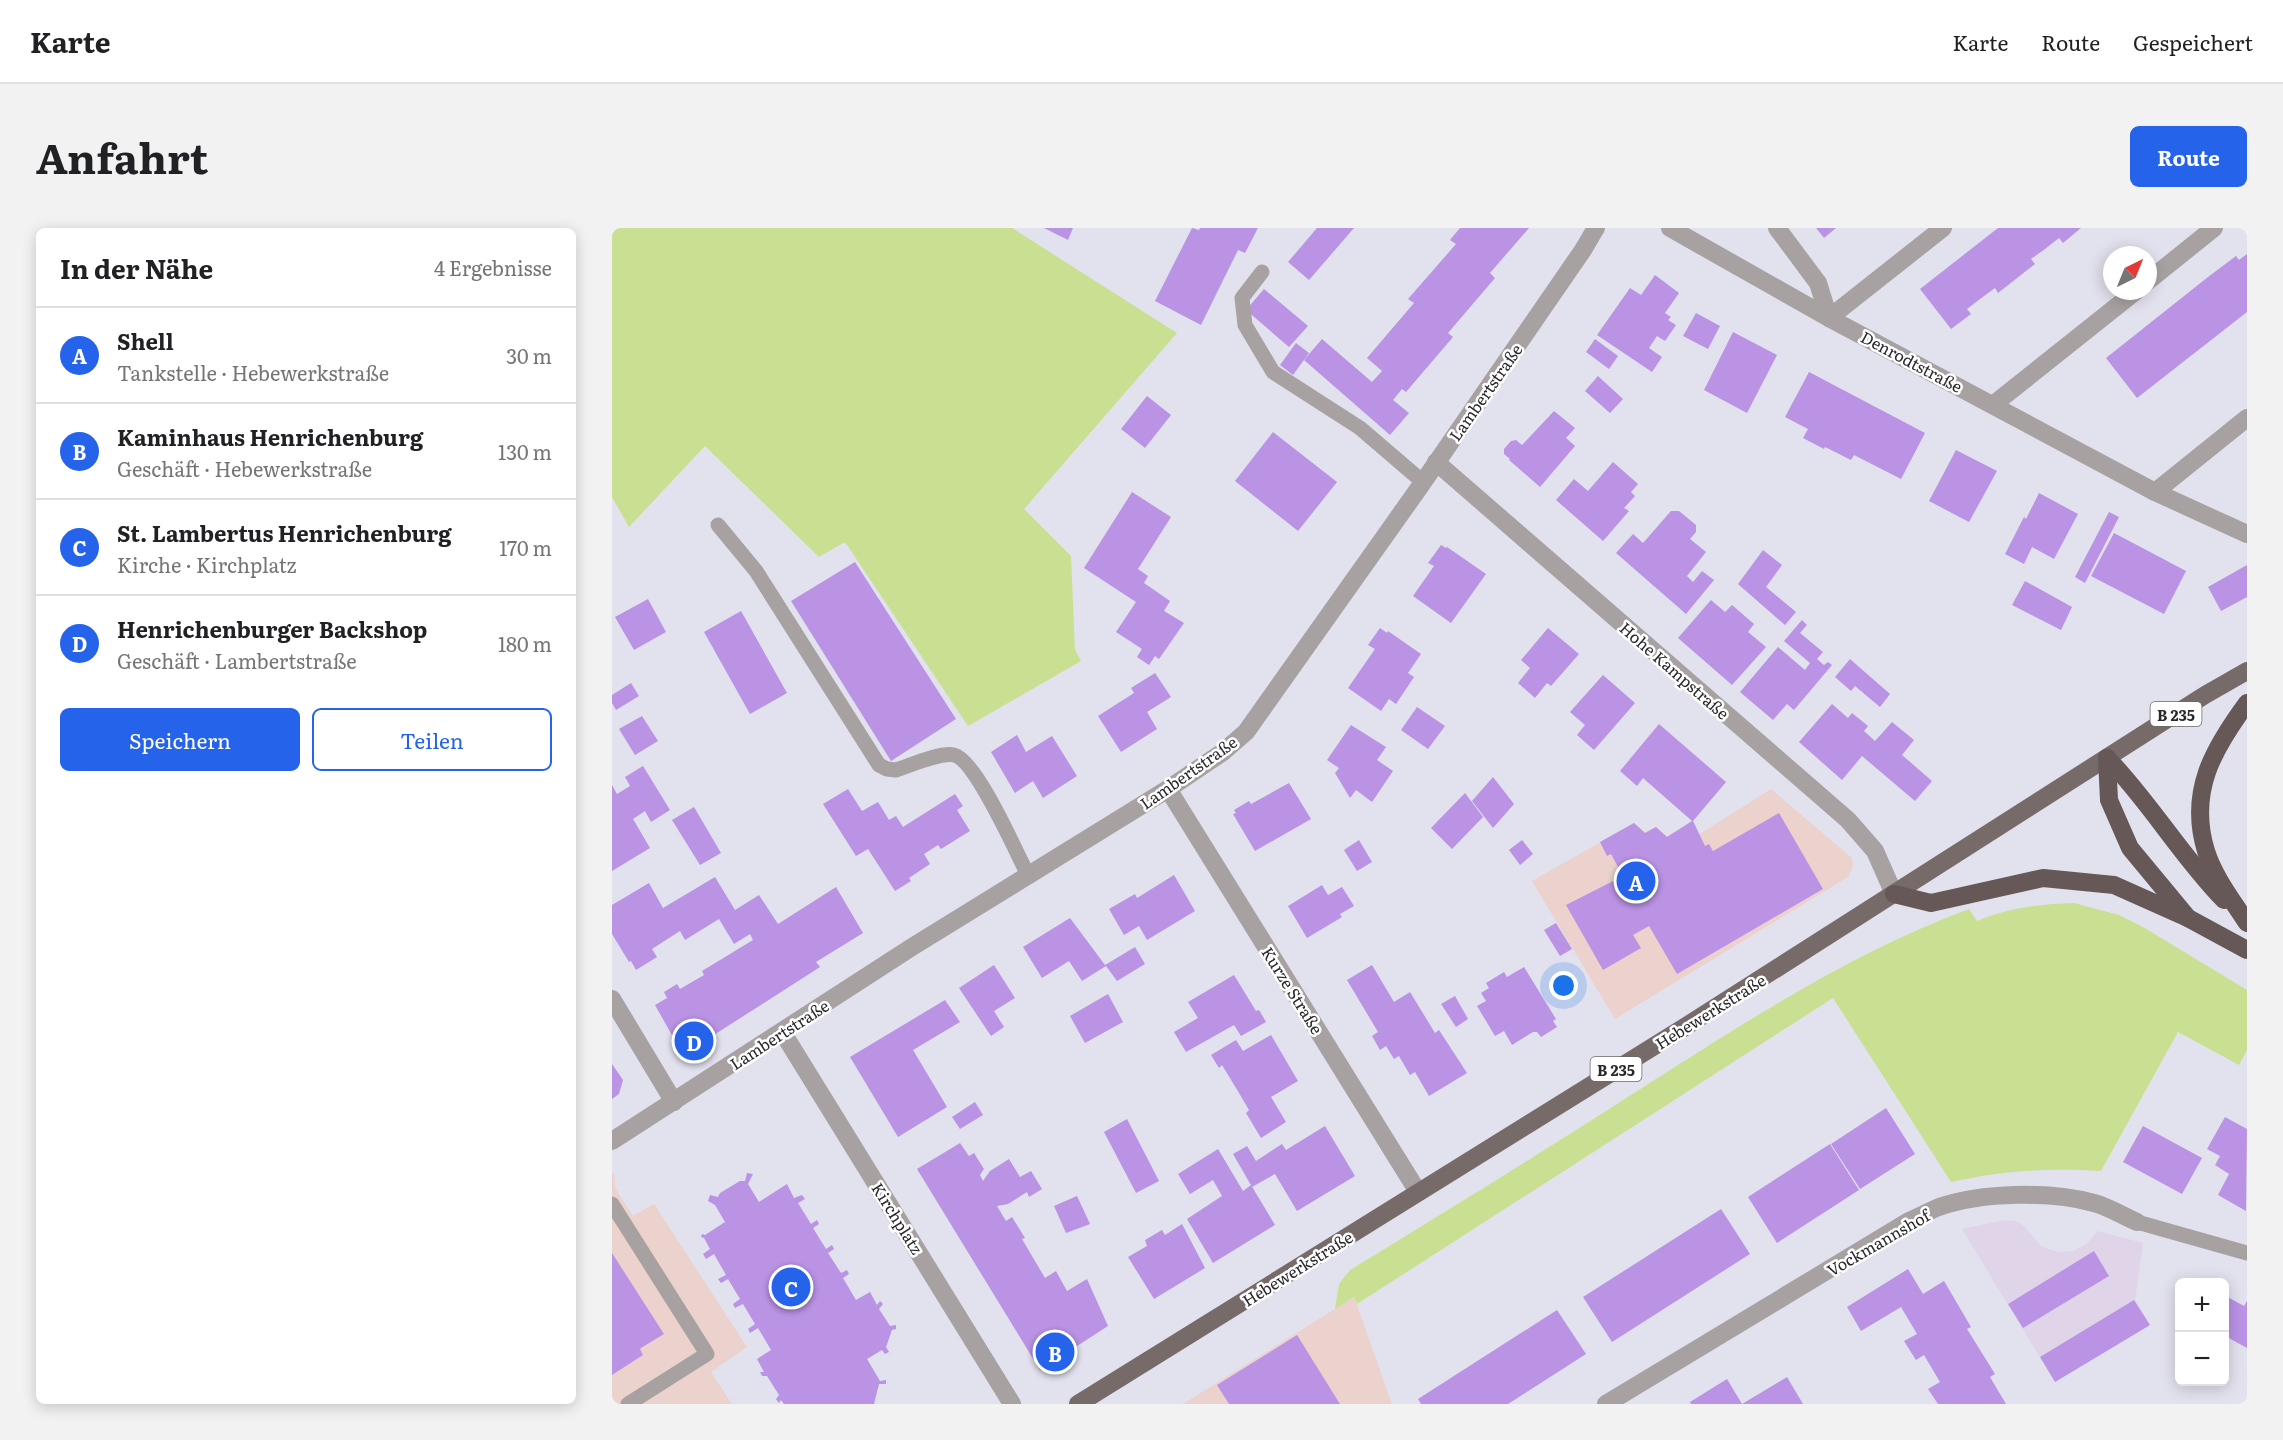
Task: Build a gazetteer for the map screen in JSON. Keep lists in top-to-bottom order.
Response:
{
  "streets": {
    "main road": ["B 235", "Hebewerkstraße"],
    "street": [
      "Denrodtstraße",
      "Lambertstraße",
      "Hohe Kampstraße",
      "Kurze Straße",
      "Kirchplatz",
      "Vockmannshof"
    ]
  },
  "crossings": [
    ["Lambertstraße", "Hohe Kampstraße"],
    ["Lambertstraße", "Kurze Straße"],
    ["Lambertstraße", "Kirchplatz"],
    ["Hohe Kampstraße", "Hebewerkstraße"],
    ["Kurze Straße", "Hebewerkstraße"]
  ],
  "north": "top right",
  "page": {
    "header": "Karte",
    "nav": ["Karte", "Route", "Gespeichert"],
    "title": "Anfahrt",
    "buttons": [
      "Route",
      ["Speichern", "Teilen"]
    ],
    "heading": ["In der Nähe", "4 Ergebnisse"],
    "list": [
      {
        "mark": "A",
        "name": "Shell",
        "note": "Tankstelle · Hebewerkstraße",
        "value": "30 m"
      },
      {
        "mark": "B",
        "name": "Kaminhaus Henrichenburg",
        "note": "Geschäft · Hebewerkstraße",
        "value": "130 m"
      },
      {
        "mark": "C",
        "name": "St. Lambertus Henrichenburg",
        "note": "Kirche · Kirchplatz",
        "value": "170 m"
      },
      {
        "mark": "D",
        "name": "Henrichenburger Backshop",
        "note": "Geschäft · Lambertstraße",
        "value": "180 m"
      }
    ],
    "pins": [
      "A",
      "D",
      "C",
      "B"
    ],
    "map_buttons": ["+", "−"]
  }
}
